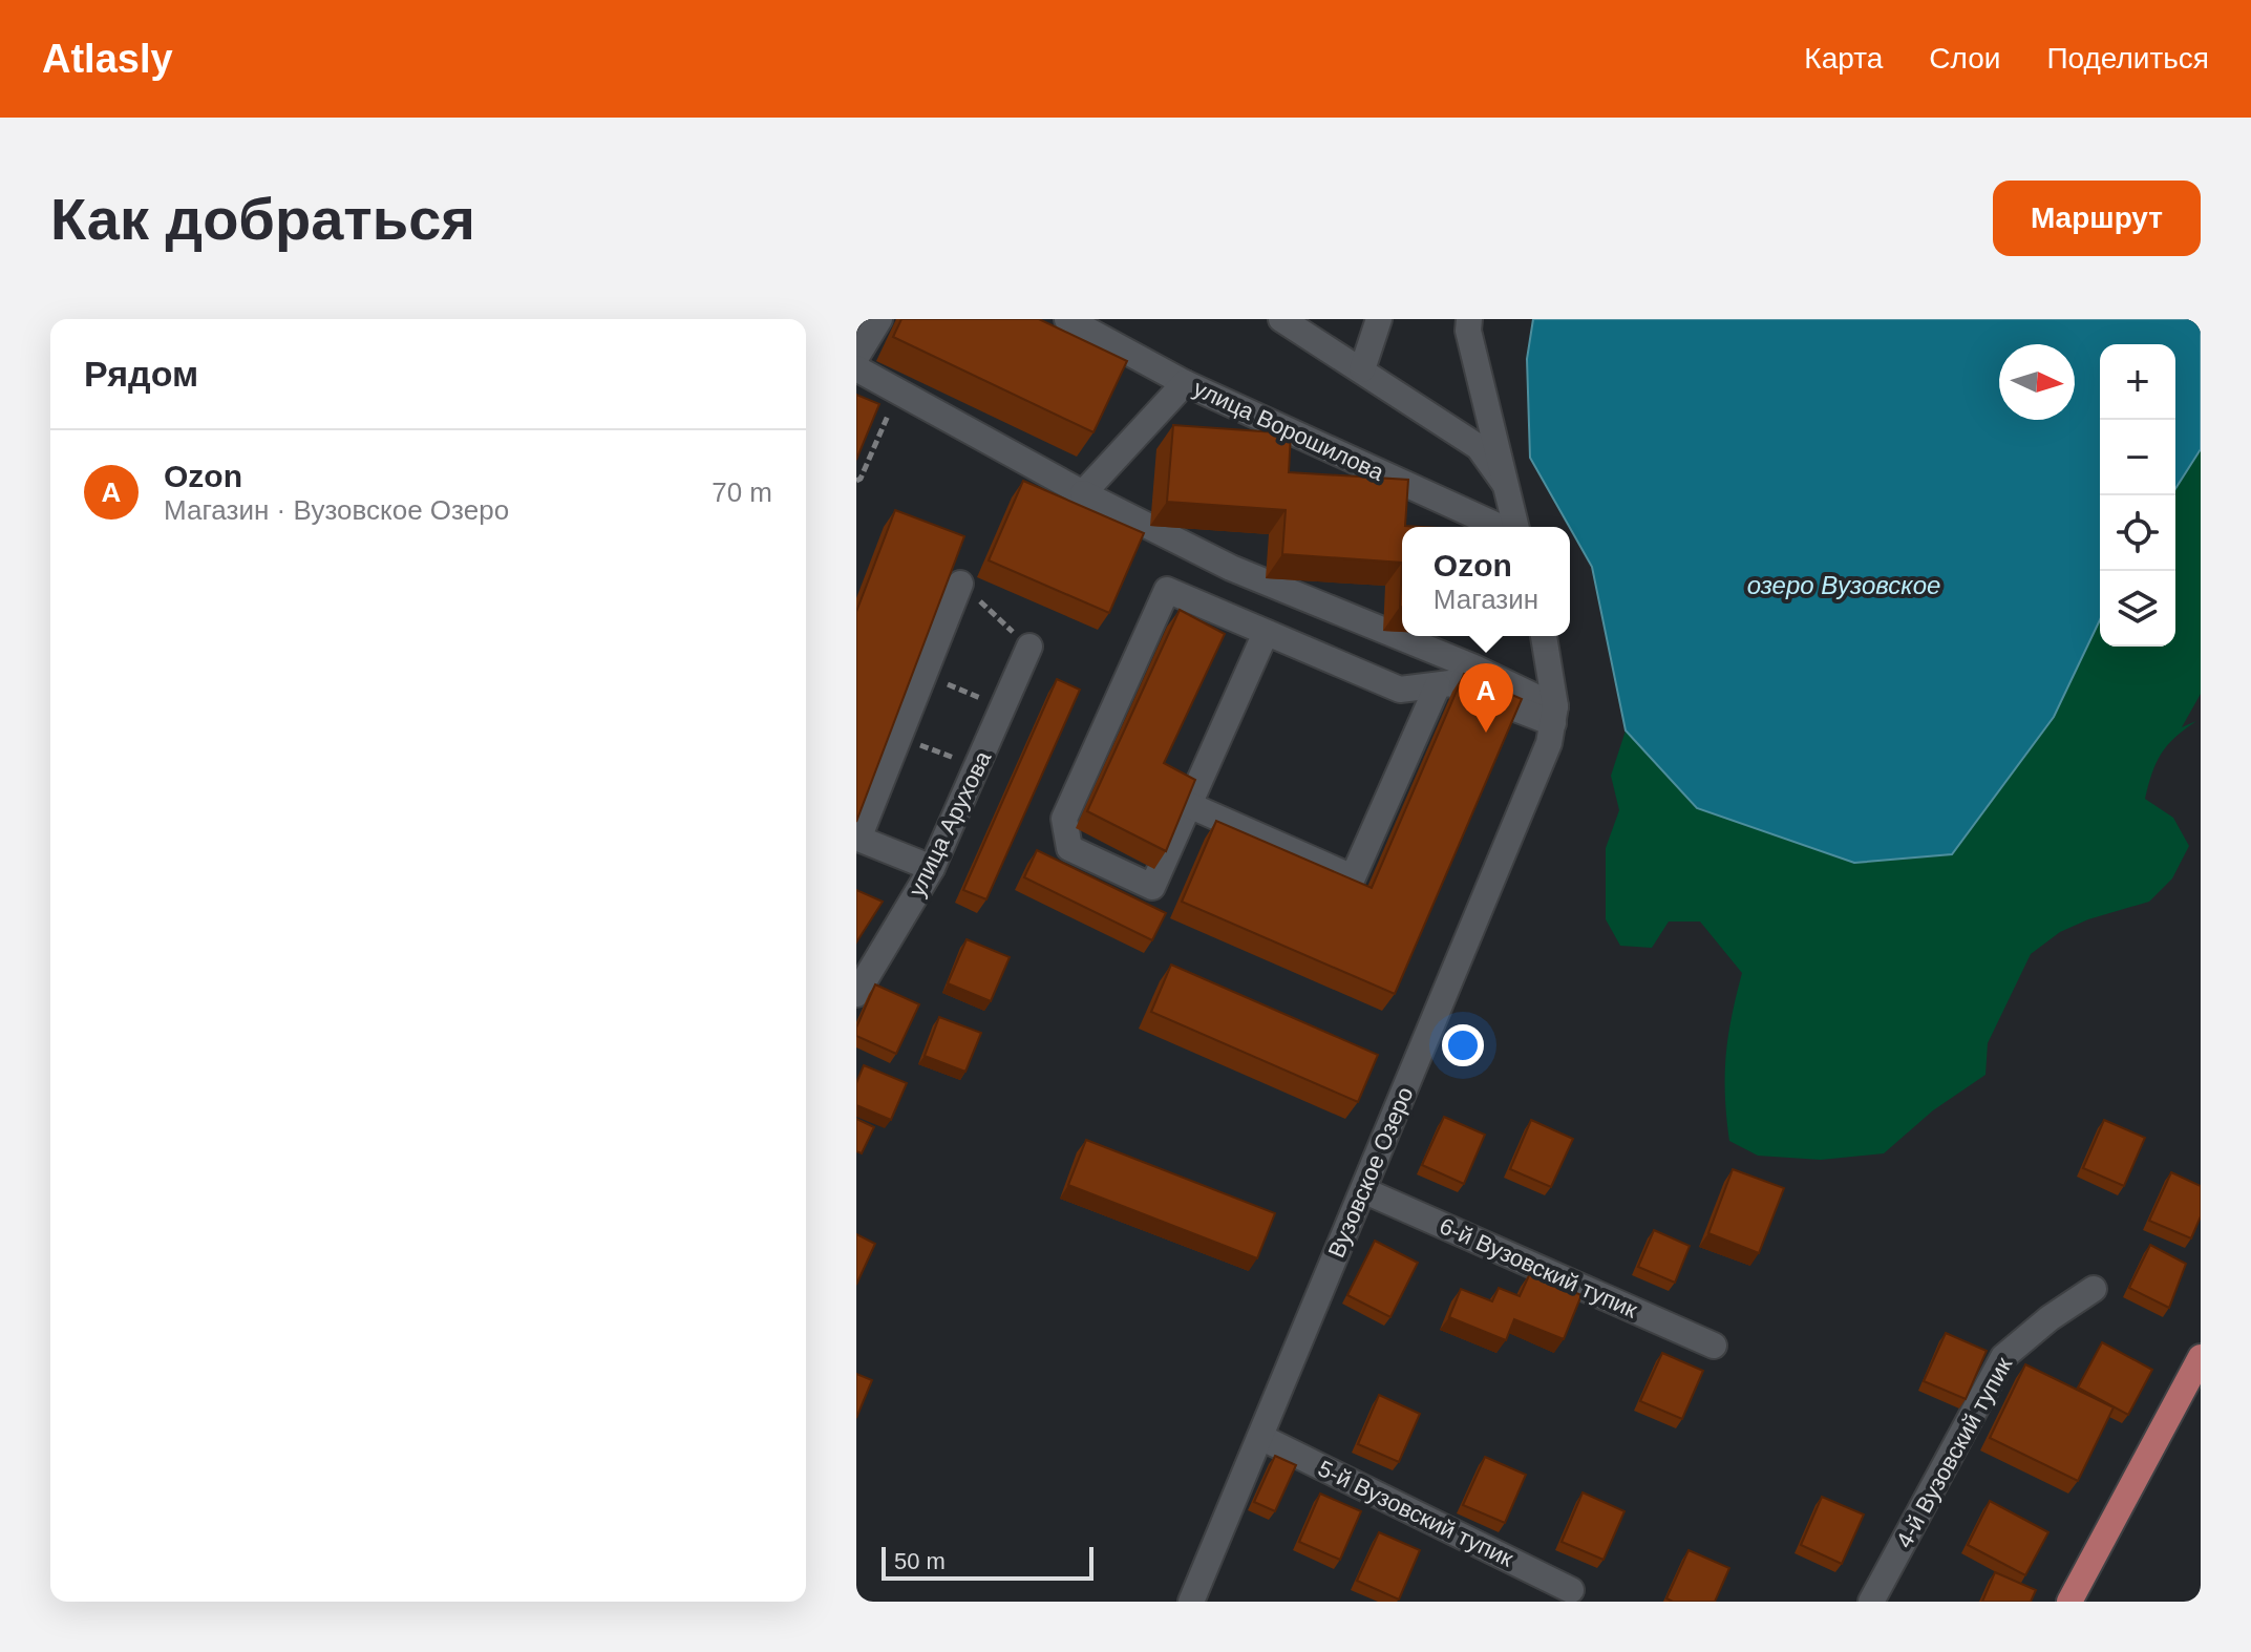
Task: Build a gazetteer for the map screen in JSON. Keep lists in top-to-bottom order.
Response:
{
  "streets": {
    "street": [
      "улица Ворошилова",
      "улица Арухова",
      "Вузовское Озеро",
      "6-й Вузовский тупик",
      "4-й Вузовский тупик",
      "5-й Вузовский тупик"
    ]
  },
  "crossings": [
    ["Вузовское Озеро", "6-й Вузовский тупик"],
    ["Вузовское Озеро", "5-й Вузовский тупик"]
  ],
  "water": ["озеро Вузовское"],
  "scale_bar": "50 m",
  "north": "right",
  "page": {
    "header": "Atlasly",
    "nav": ["Карта", "Слои", "Поделиться"],
    "buttons": "Маршрут",
    "title": "Как добраться",
    "heading": "Рядом",
    "map_buttons": ["+", "−"],
    "list": [
      {
        "mark": "A",
        "name": "Ozon",
        "note": "Магазин · Вузовское Озеро",
        "value": "70 m"
      }
    ],
    "popup": ["Ozon", "Магазин"],
    "pins": "A",
    "scale": "50 m"
  }
}
